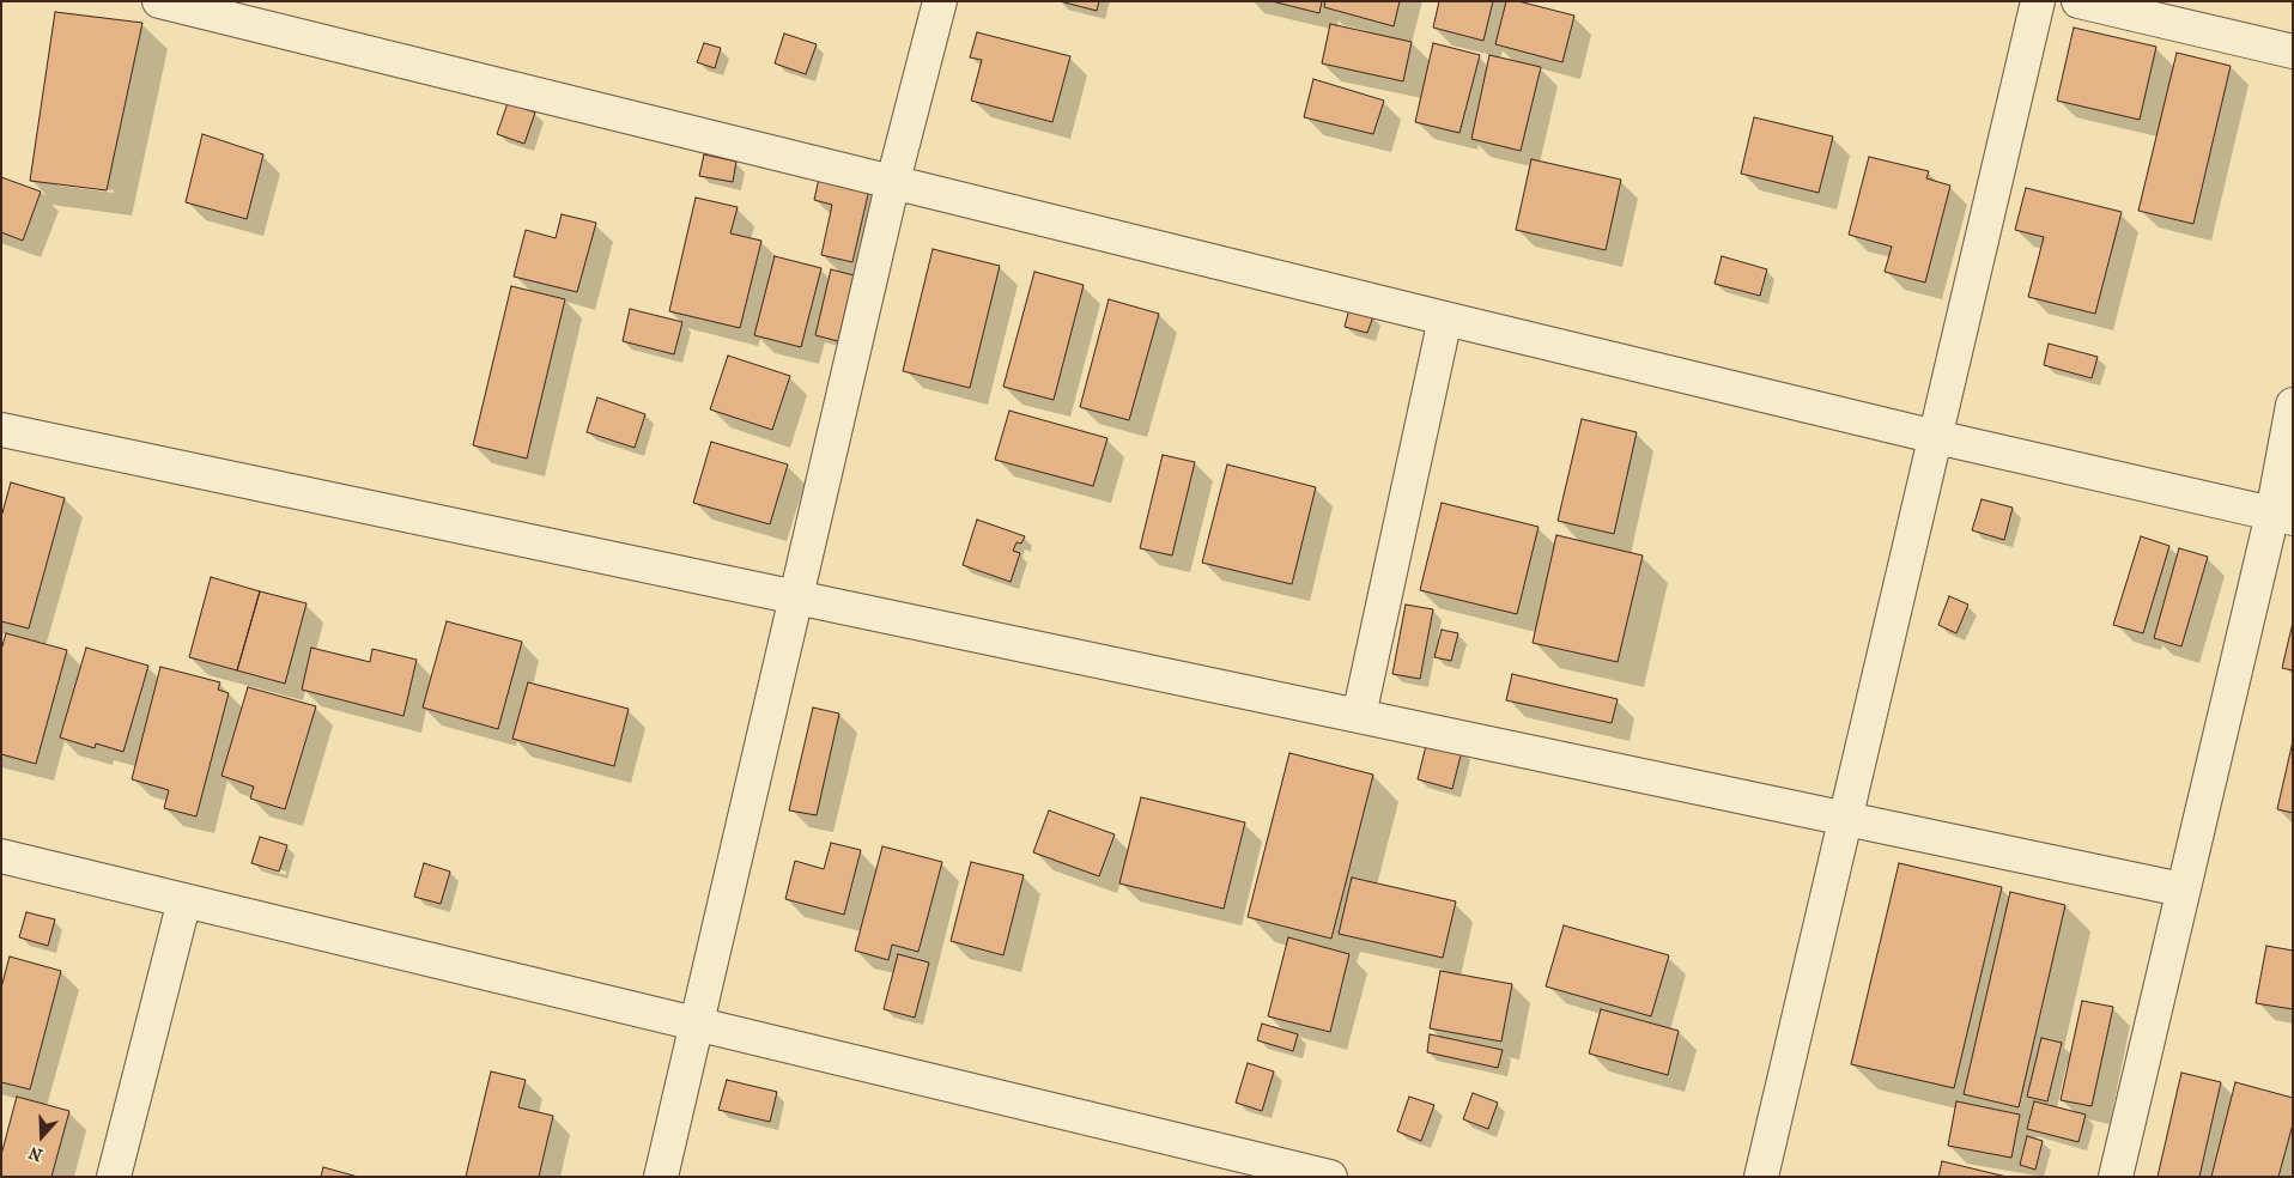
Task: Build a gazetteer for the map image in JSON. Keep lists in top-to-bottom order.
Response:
{
  "north": "bottom"
}
